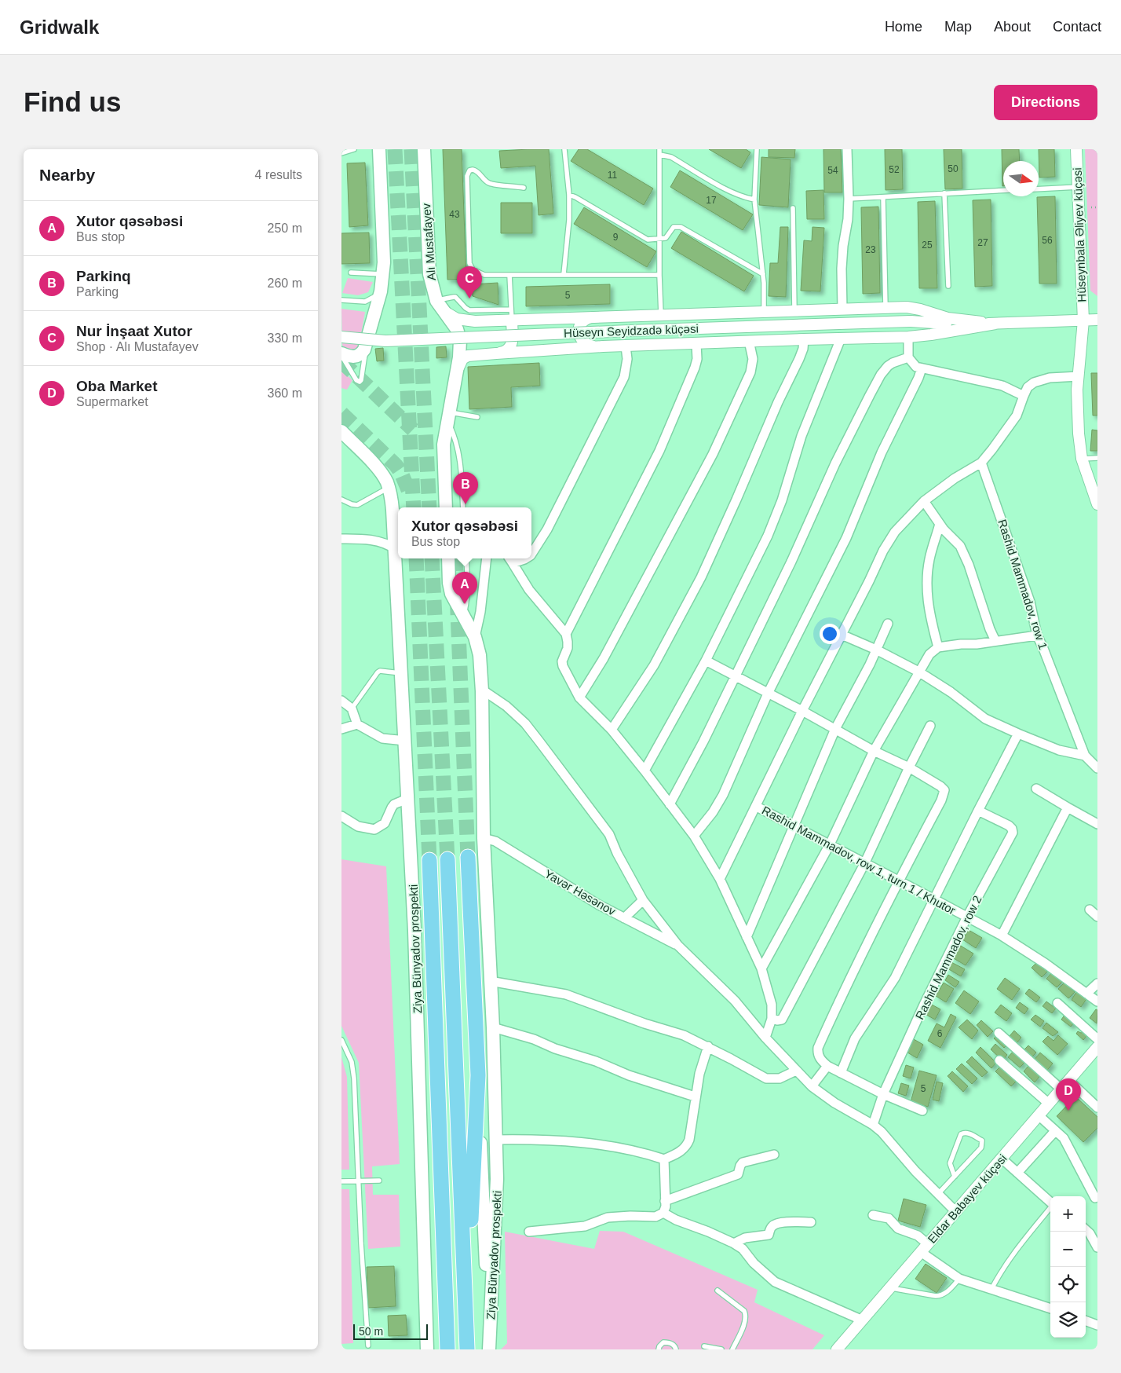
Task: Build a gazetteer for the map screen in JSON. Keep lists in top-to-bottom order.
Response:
{
  "streets": {
    "main road": ["Alı Mustafayev", "Ziya Bünyadov prospekti"],
    "street": [
      "Hüseynbala Əliyev küçəsi",
      "Hüseyn Seyidzadə küçəsi",
      "Rashid Mammadov, row 1",
      "Rashid Mammadov, row 1, turn 1 / Khutor",
      "Yavər Həsənov",
      "Rashid Mammadov, row 2",
      "Eldar Babayev küçəsi"
    ]
  },
  "crossings": [
    ["Rashid Mammadov, row 1, turn 1 / Khutor", "Rashid Mammadov, row 2"],
    ["Yavər Həsənov", "Ziya Bünyadov prospekti"]
  ],
  "house_numbers": [
    "50",
    "52",
    "54",
    "11",
    "17",
    "43",
    "9",
    "56",
    "27",
    "25",
    "23",
    "5",
    "6",
    "5"
  ],
  "scale_bar": "50 m",
  "north": "right",
  "page": {
    "header": "Gridwalk",
    "nav": [
      "Home",
      "Map",
      "About",
      "Contact"
    ],
    "buttons": "Directions",
    "title": "Find us",
    "heading": ["Nearby", "4 results"],
    "list": [
      {
        "mark": "A",
        "name": "Xutor qəsəbəsi",
        "note": "Bus stop",
        "value": "250 m"
      },
      {
        "mark": "B",
        "name": "Parkinq",
        "note": "Parking",
        "value": "260 m"
      },
      {
        "mark": "C",
        "name": "Nur İnşaat Xutor",
        "note": "Shop · Alı Mustafayev",
        "value": "330 m"
      },
      {
        "mark": "D",
        "name": "Oba Market",
        "note": "Supermarket",
        "value": "360 m"
      }
    ],
    "pins": [
      "C",
      "B",
      "A",
      "D"
    ],
    "popup": ["Xutor qəsəbəsi", "Bus stop"],
    "map_buttons": ["+", "−"],
    "scale": "50 m"
  }
}
